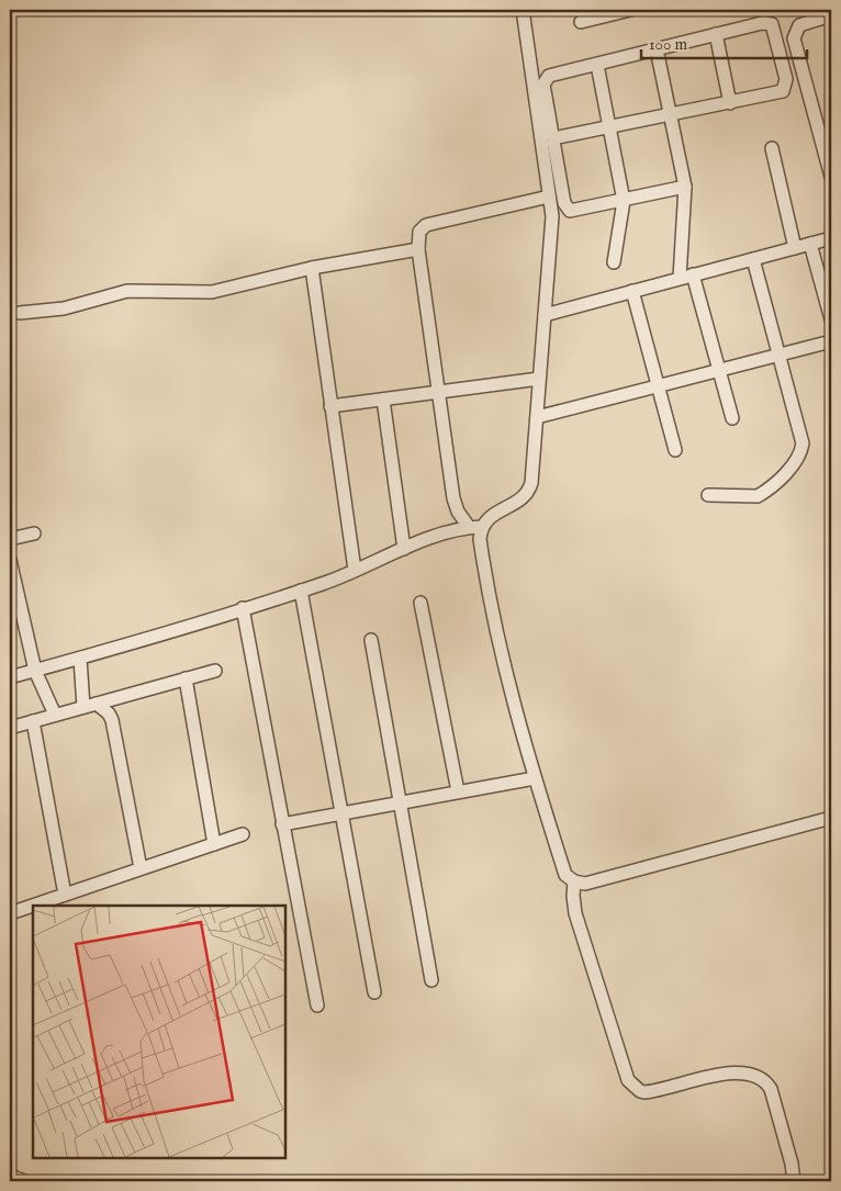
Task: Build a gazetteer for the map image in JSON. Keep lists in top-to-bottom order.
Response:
{
  "scale_bar": "100 m"
}
